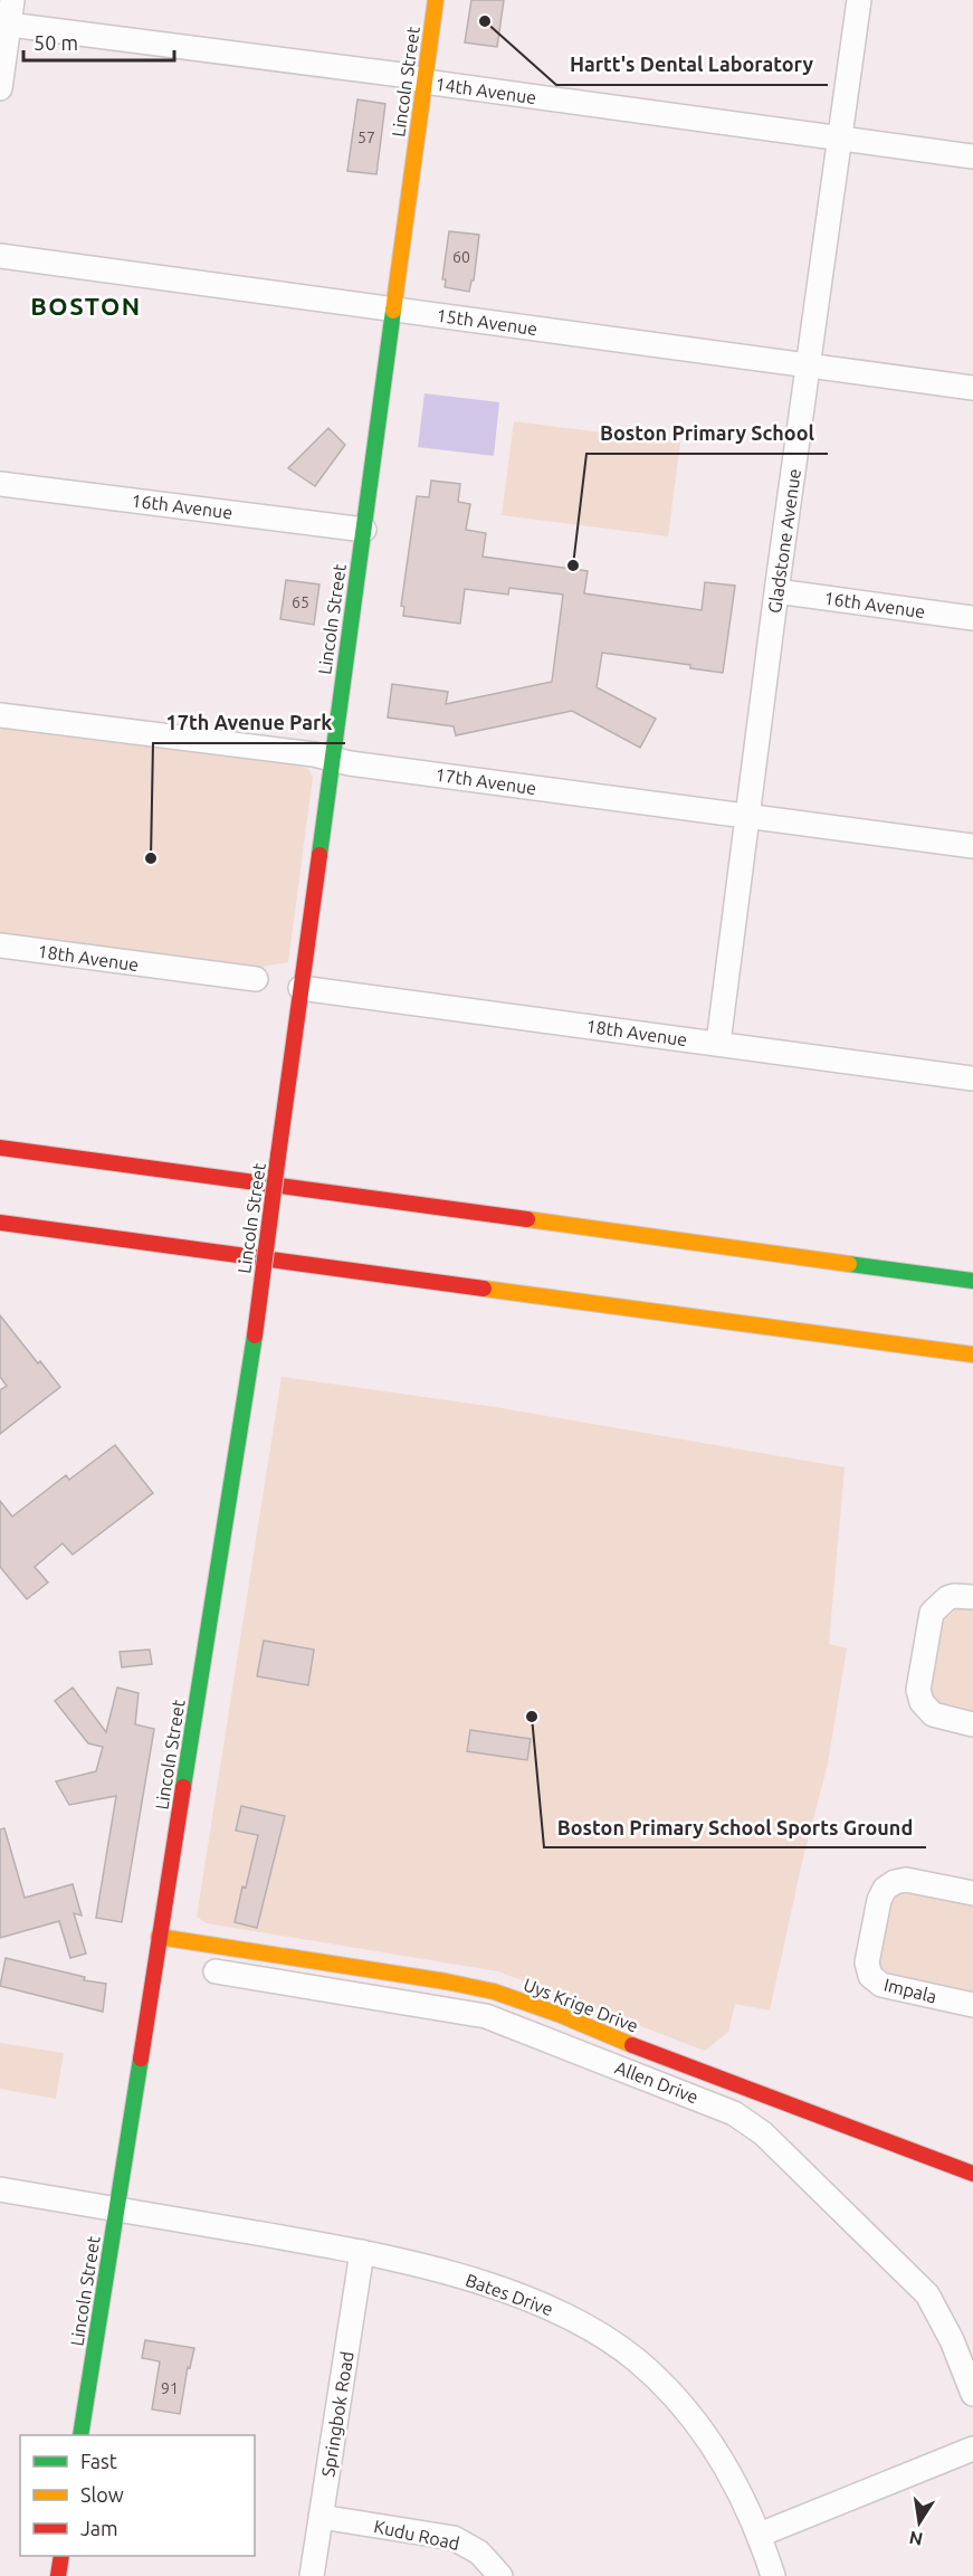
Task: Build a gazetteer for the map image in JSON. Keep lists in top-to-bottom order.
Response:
{
  "streets": {
    "main road": ["Lincoln Street", "Uys Krige Drive"],
    "street": [
      "14th Avenue",
      "15th Avenue",
      "16th Avenue",
      "Gladstone Avenue",
      "17th Avenue",
      "18th Avenue",
      "Impala",
      "Allen Drive",
      "Bates Drive",
      "Springbok Road",
      "Kudu Road"
    ]
  },
  "crossings": [
    ["Lincoln Street", "14th Avenue"],
    ["Lincoln Street", "15th Avenue"],
    ["Lincoln Street", "16th Avenue"],
    ["Lincoln Street", "17th Avenue"],
    ["Lincoln Street", "18th Avenue"],
    ["Lincoln Street", "Uys Krige Drive"],
    ["Lincoln Street", "Bates Drive"],
    ["14th Avenue", "Gladstone Avenue"],
    ["15th Avenue", "Gladstone Avenue"],
    ["16th Avenue", "Gladstone Avenue"],
    ["Gladstone Avenue", "17th Avenue"],
    ["Gladstone Avenue", "18th Avenue"],
    ["Bates Drive", "Springbok Road"],
    ["Springbok Road", "Kudu Road"]
  ],
  "districts": ["BOSTON"],
  "places": [
    "Hartt's Dental Laboratory",
    "Boston Primary School",
    "17th Avenue Park",
    "Boston Primary School Sports Ground"
  ],
  "house_numbers": [
    "57",
    "60",
    "65",
    "91"
  ],
  "legend": ["Fast", "Slow", "Jam"],
  "scale_bar": "50 m",
  "north": "bottom"
}
